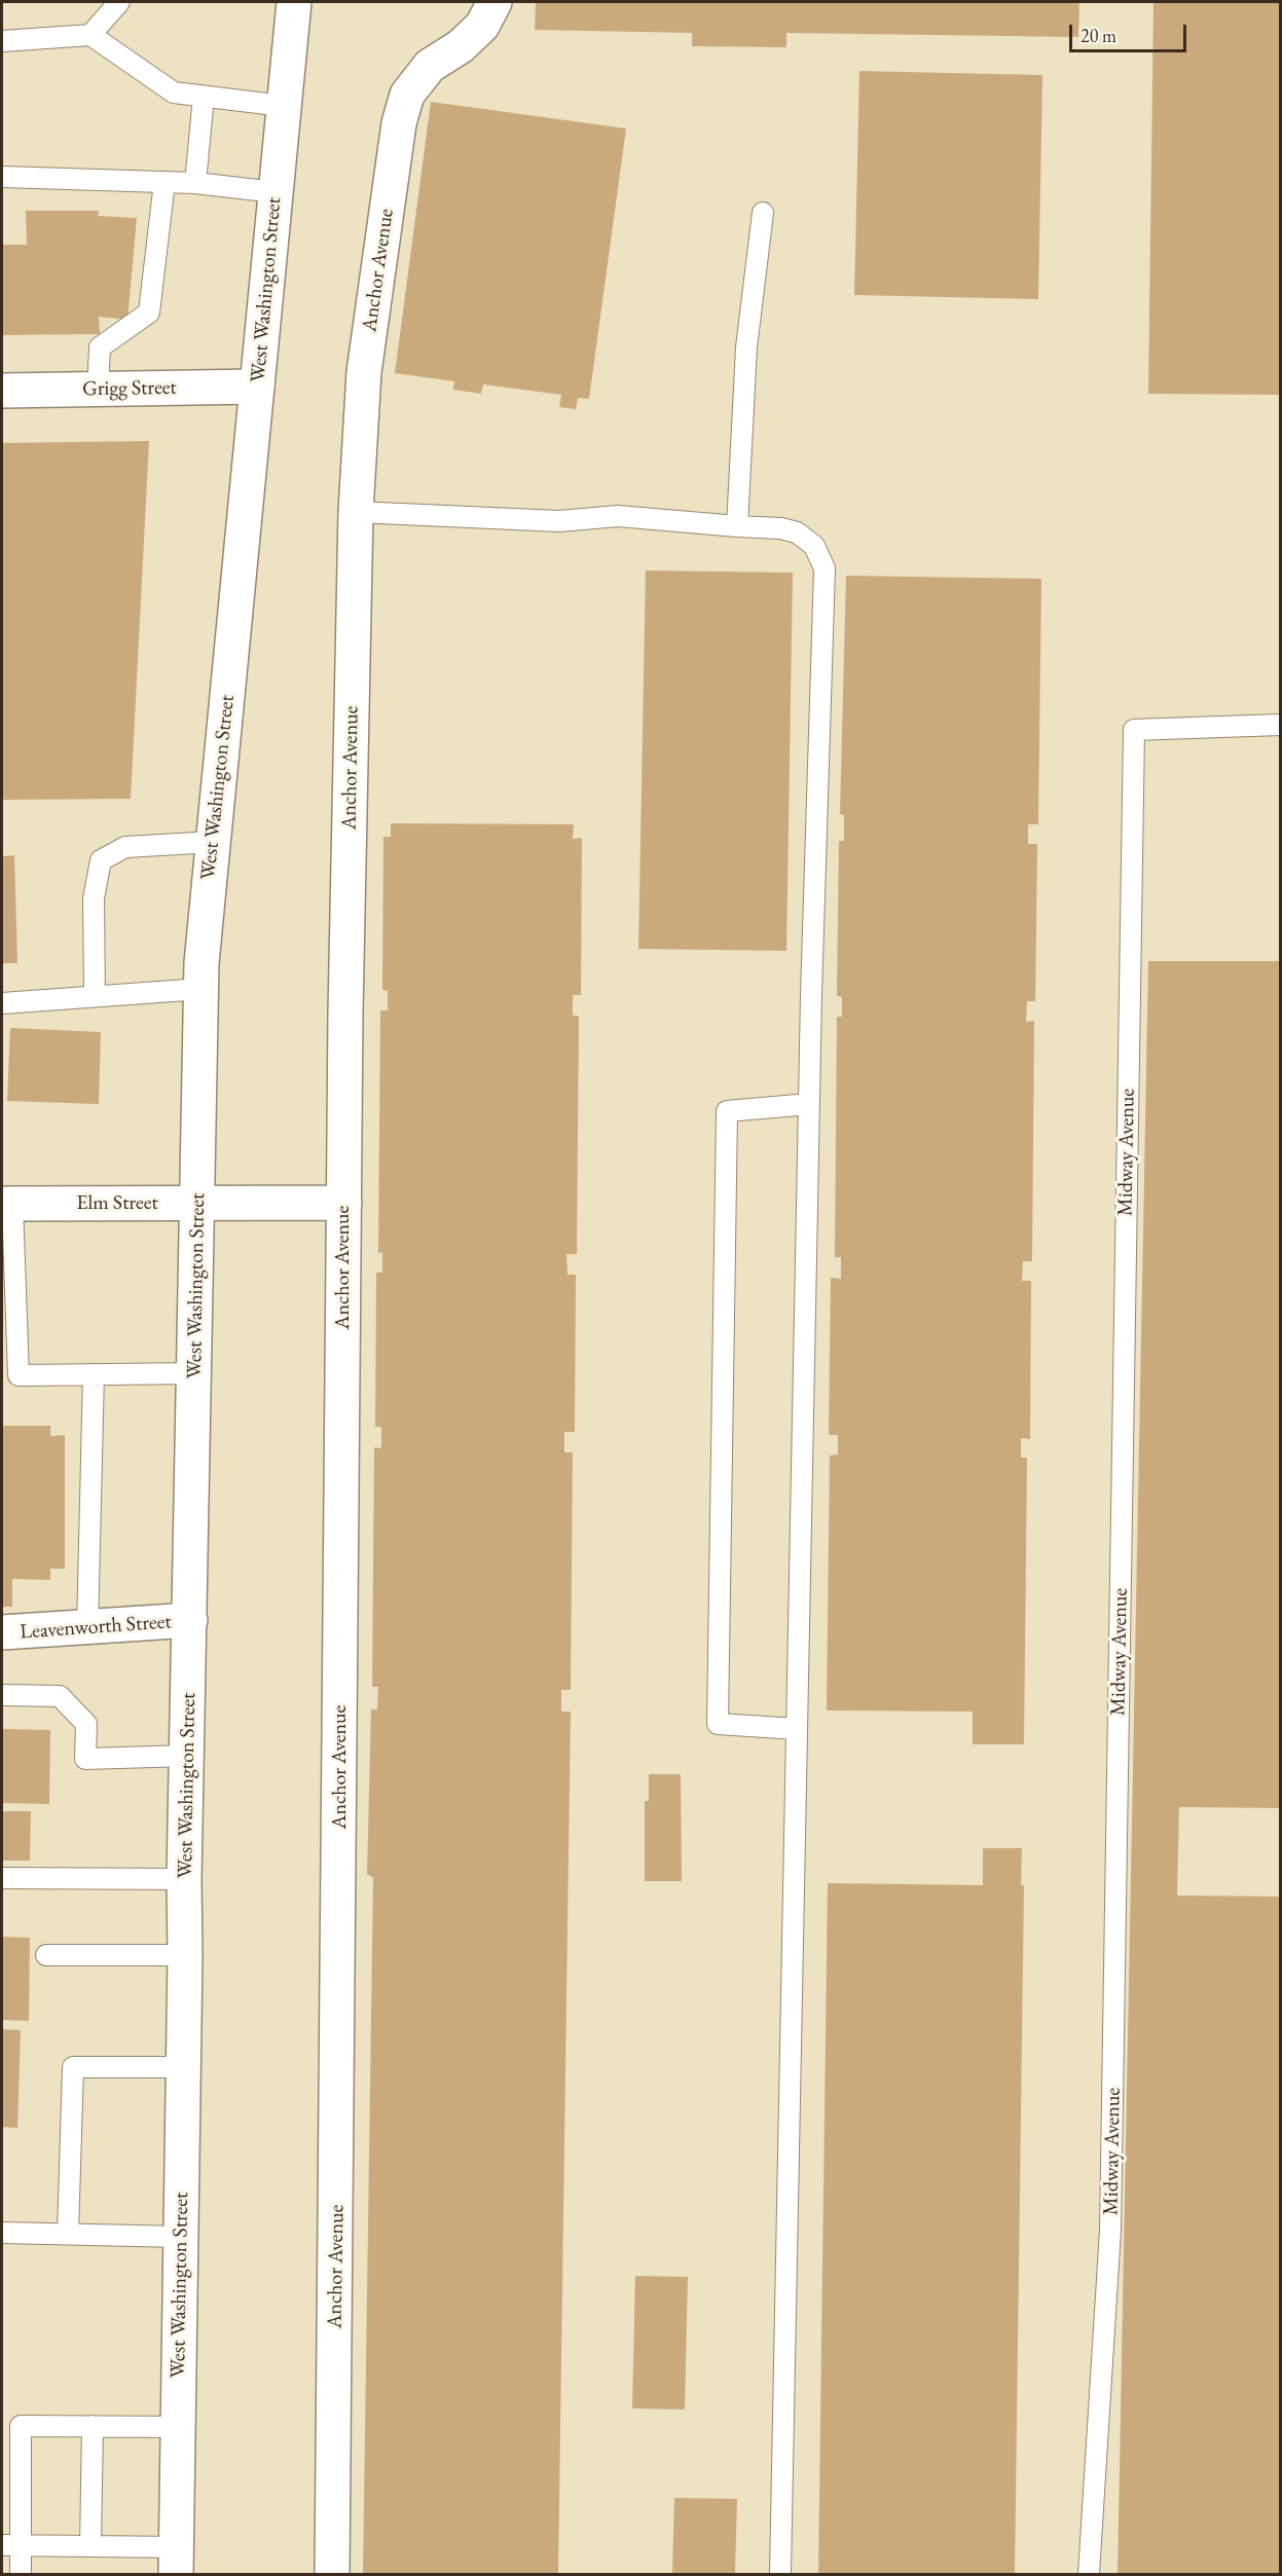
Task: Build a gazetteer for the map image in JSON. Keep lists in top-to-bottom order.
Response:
{
  "streets": {
    "street": [
      "Anchor Avenue",
      "West Washington Street",
      "Grigg Street",
      "Elm Street",
      "Leavenworth Street"
    ],
    "lane": ["Midway Avenue"]
  },
  "crossings": [
    ["Anchor Avenue", "Elm Street"],
    ["West Washington Street", "Grigg Street"],
    ["West Washington Street", "Elm Street"],
    ["West Washington Street", "Leavenworth Street"]
  ],
  "scale_bar": "20 m"
}
